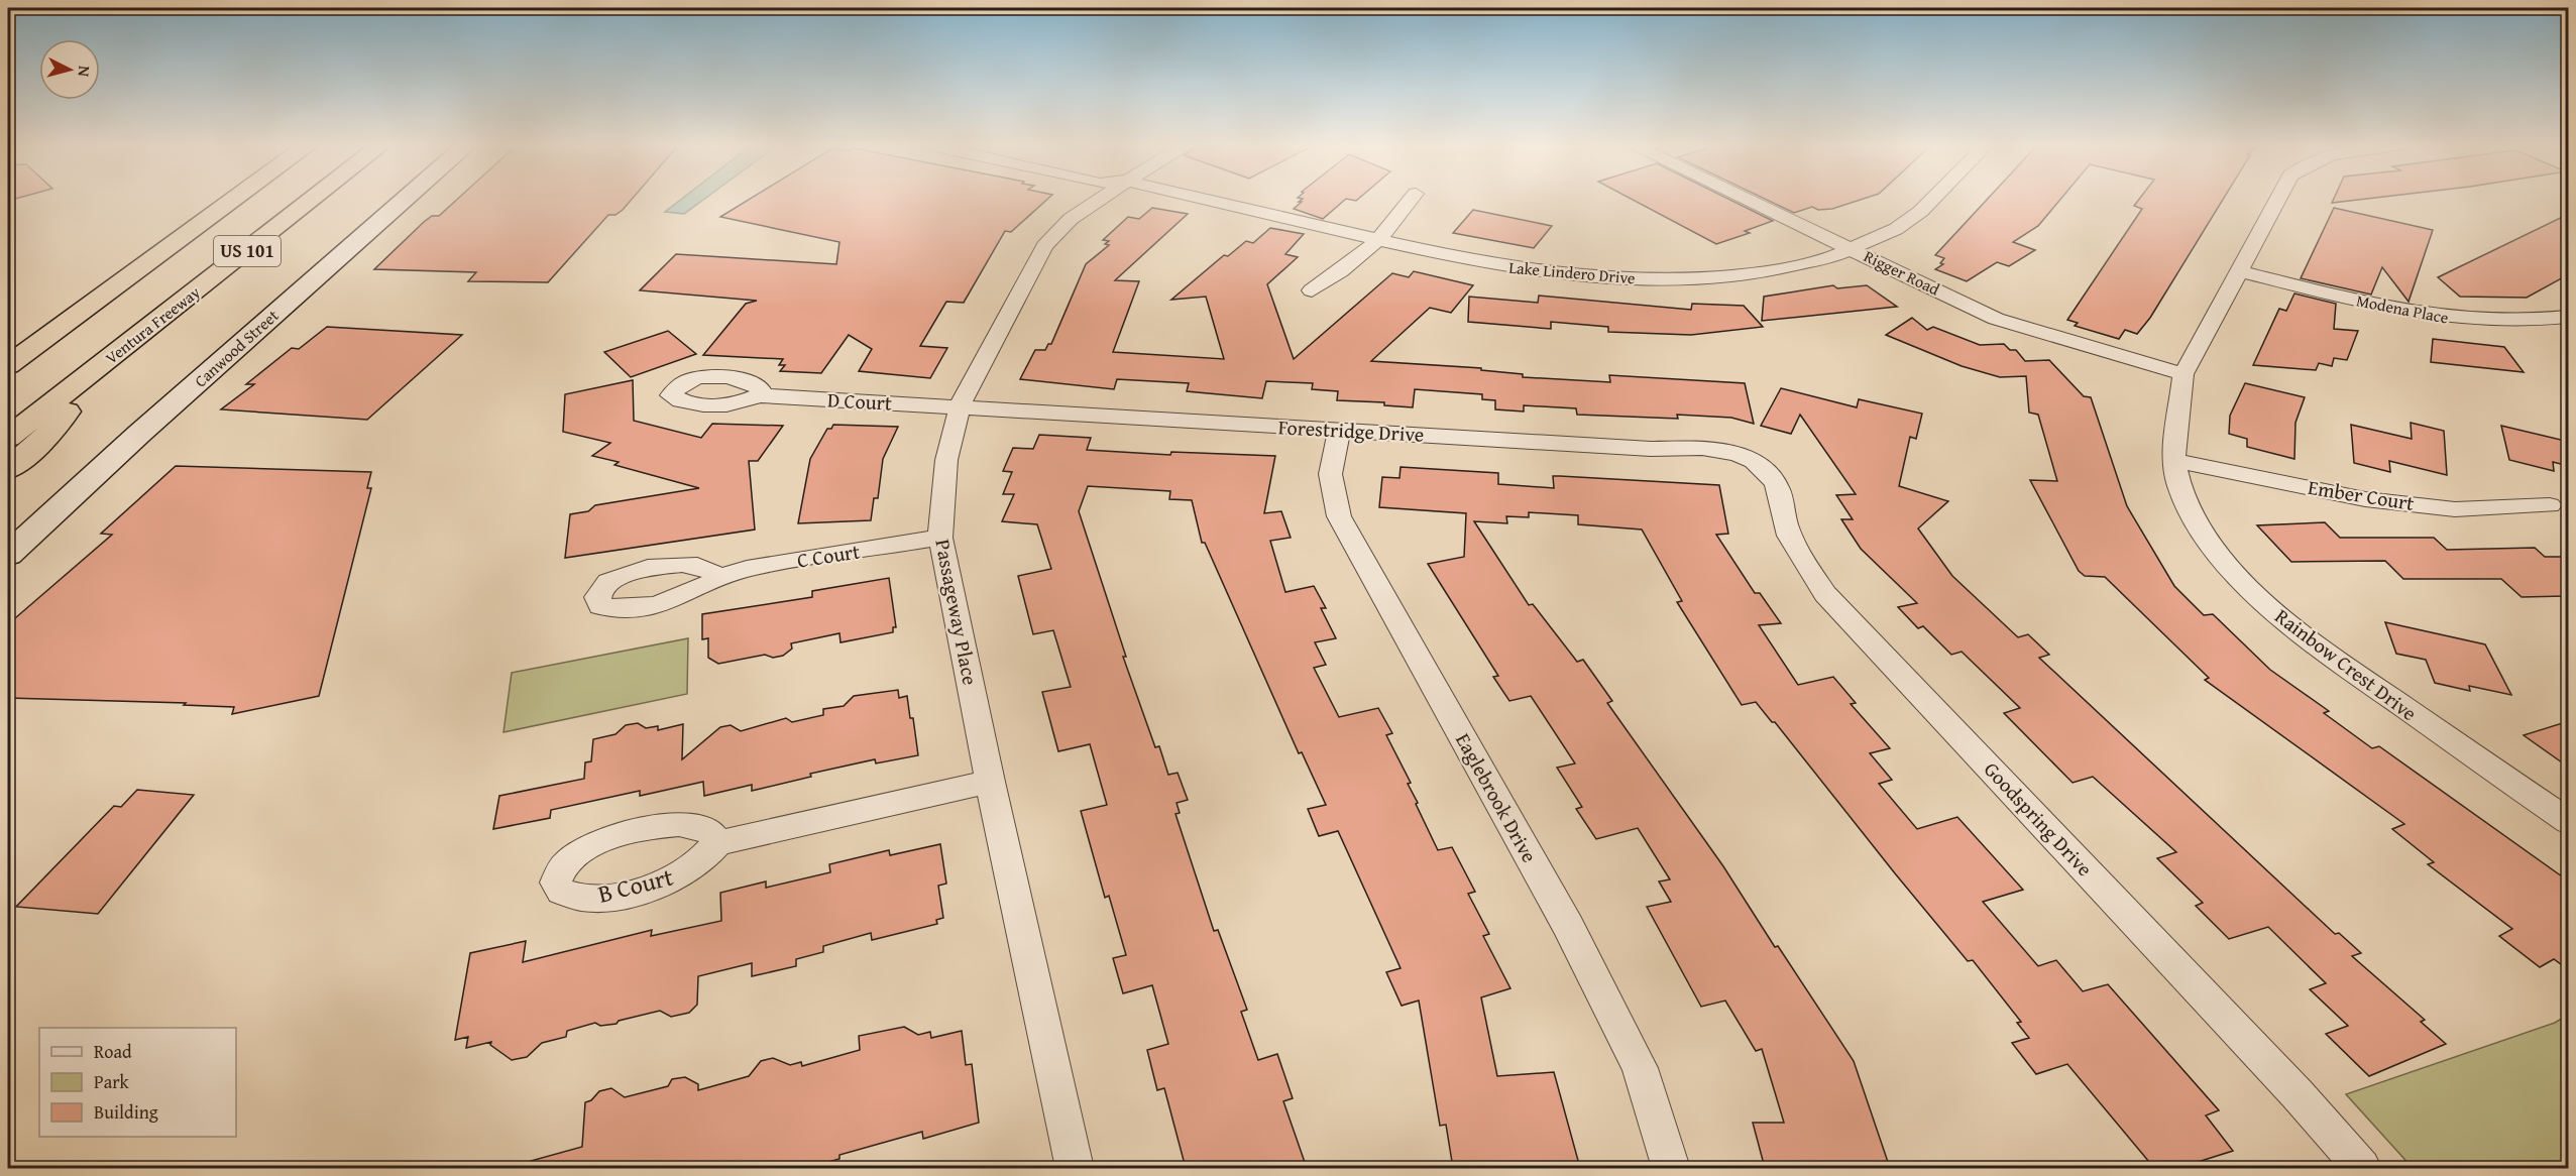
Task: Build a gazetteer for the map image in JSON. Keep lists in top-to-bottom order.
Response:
{
  "streets": {
    "highway": ["US 101", "Ventura Freeway"],
    "street": [
      "Lake Lindero Drive",
      "Rigger Road",
      "Modena Place",
      "Canwood Street",
      "D Court",
      "Forestridge Drive",
      "Ember Court",
      "C Court",
      "Passageway Place",
      "Rainbow Crest Drive",
      "Eaglebrook Drive",
      "Goodspring Drive"
    ]
  },
  "crossings": [
    ["Lake Lindero Drive", "Rigger Road"],
    ["Rigger Road", "Rainbow Crest Drive"],
    ["Modena Place", "Rainbow Crest Drive"],
    ["D Court", "Forestridge Drive"],
    ["D Court", "Passageway Place"],
    ["Forestridge Drive", "Passageway Place"],
    ["Forestridge Drive", "Eaglebrook Drive"],
    ["Forestridge Drive", "Goodspring Drive"],
    ["Ember Court", "Rainbow Crest Drive"],
    ["C Court", "Passageway Place"]
  ],
  "legend": ["Road", "Park", "Building"],
  "north": "right"
}
